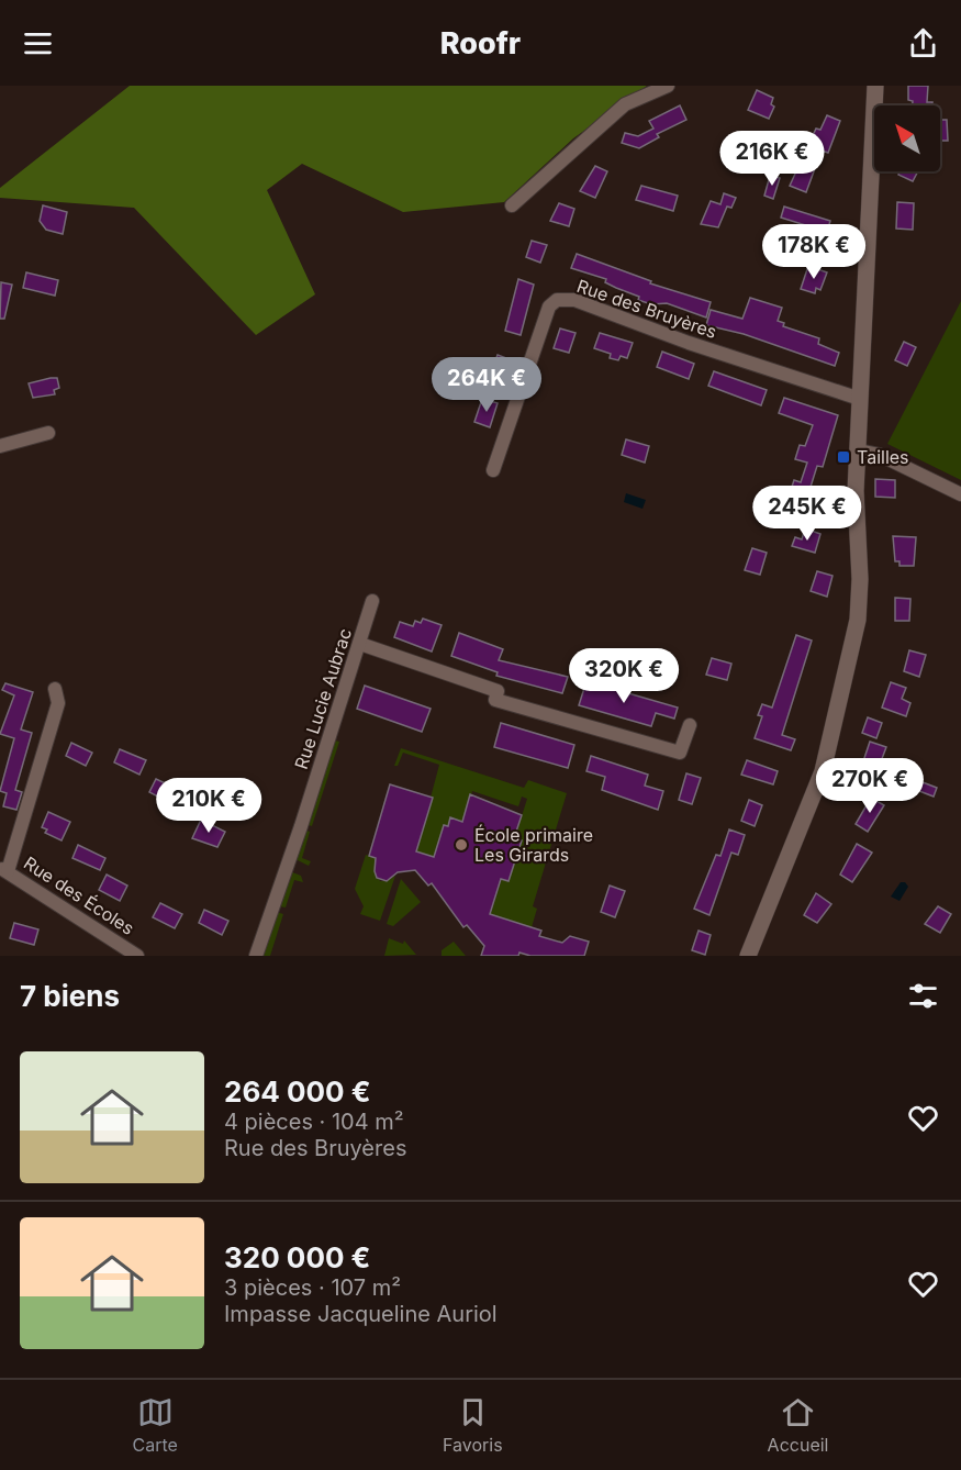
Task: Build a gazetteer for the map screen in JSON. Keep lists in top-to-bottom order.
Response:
{
  "streets": {
    "street": ["Rue des Bruyères", "Rue Lucie Aubrac", "Rue des Écoles"]
  },
  "places": {
    "transit": ["Tailles"],
    "other": ["École primaire Les Girards"]
  },
  "north": "top left",
  "page": {
    "header": "Roofr",
    "price": [
      "216K €",
      "178K €",
      "264K €",
      "245K €",
      "320K €",
      "270K €",
      "210K €"
    ],
    "heading": "7 biens",
    "list": [
      {
        "name": "264 000 €",
        "note": "4 pièces · 104 m² · Rue des Bruyères"
      },
      {
        "name": "320 000 €",
        "note": "3 pièces · 107 m² · Impasse Jacqueline Auriol"
      }
    ],
    "tabs": ["Carte", "Favoris", "Accueil"]
  }
}
